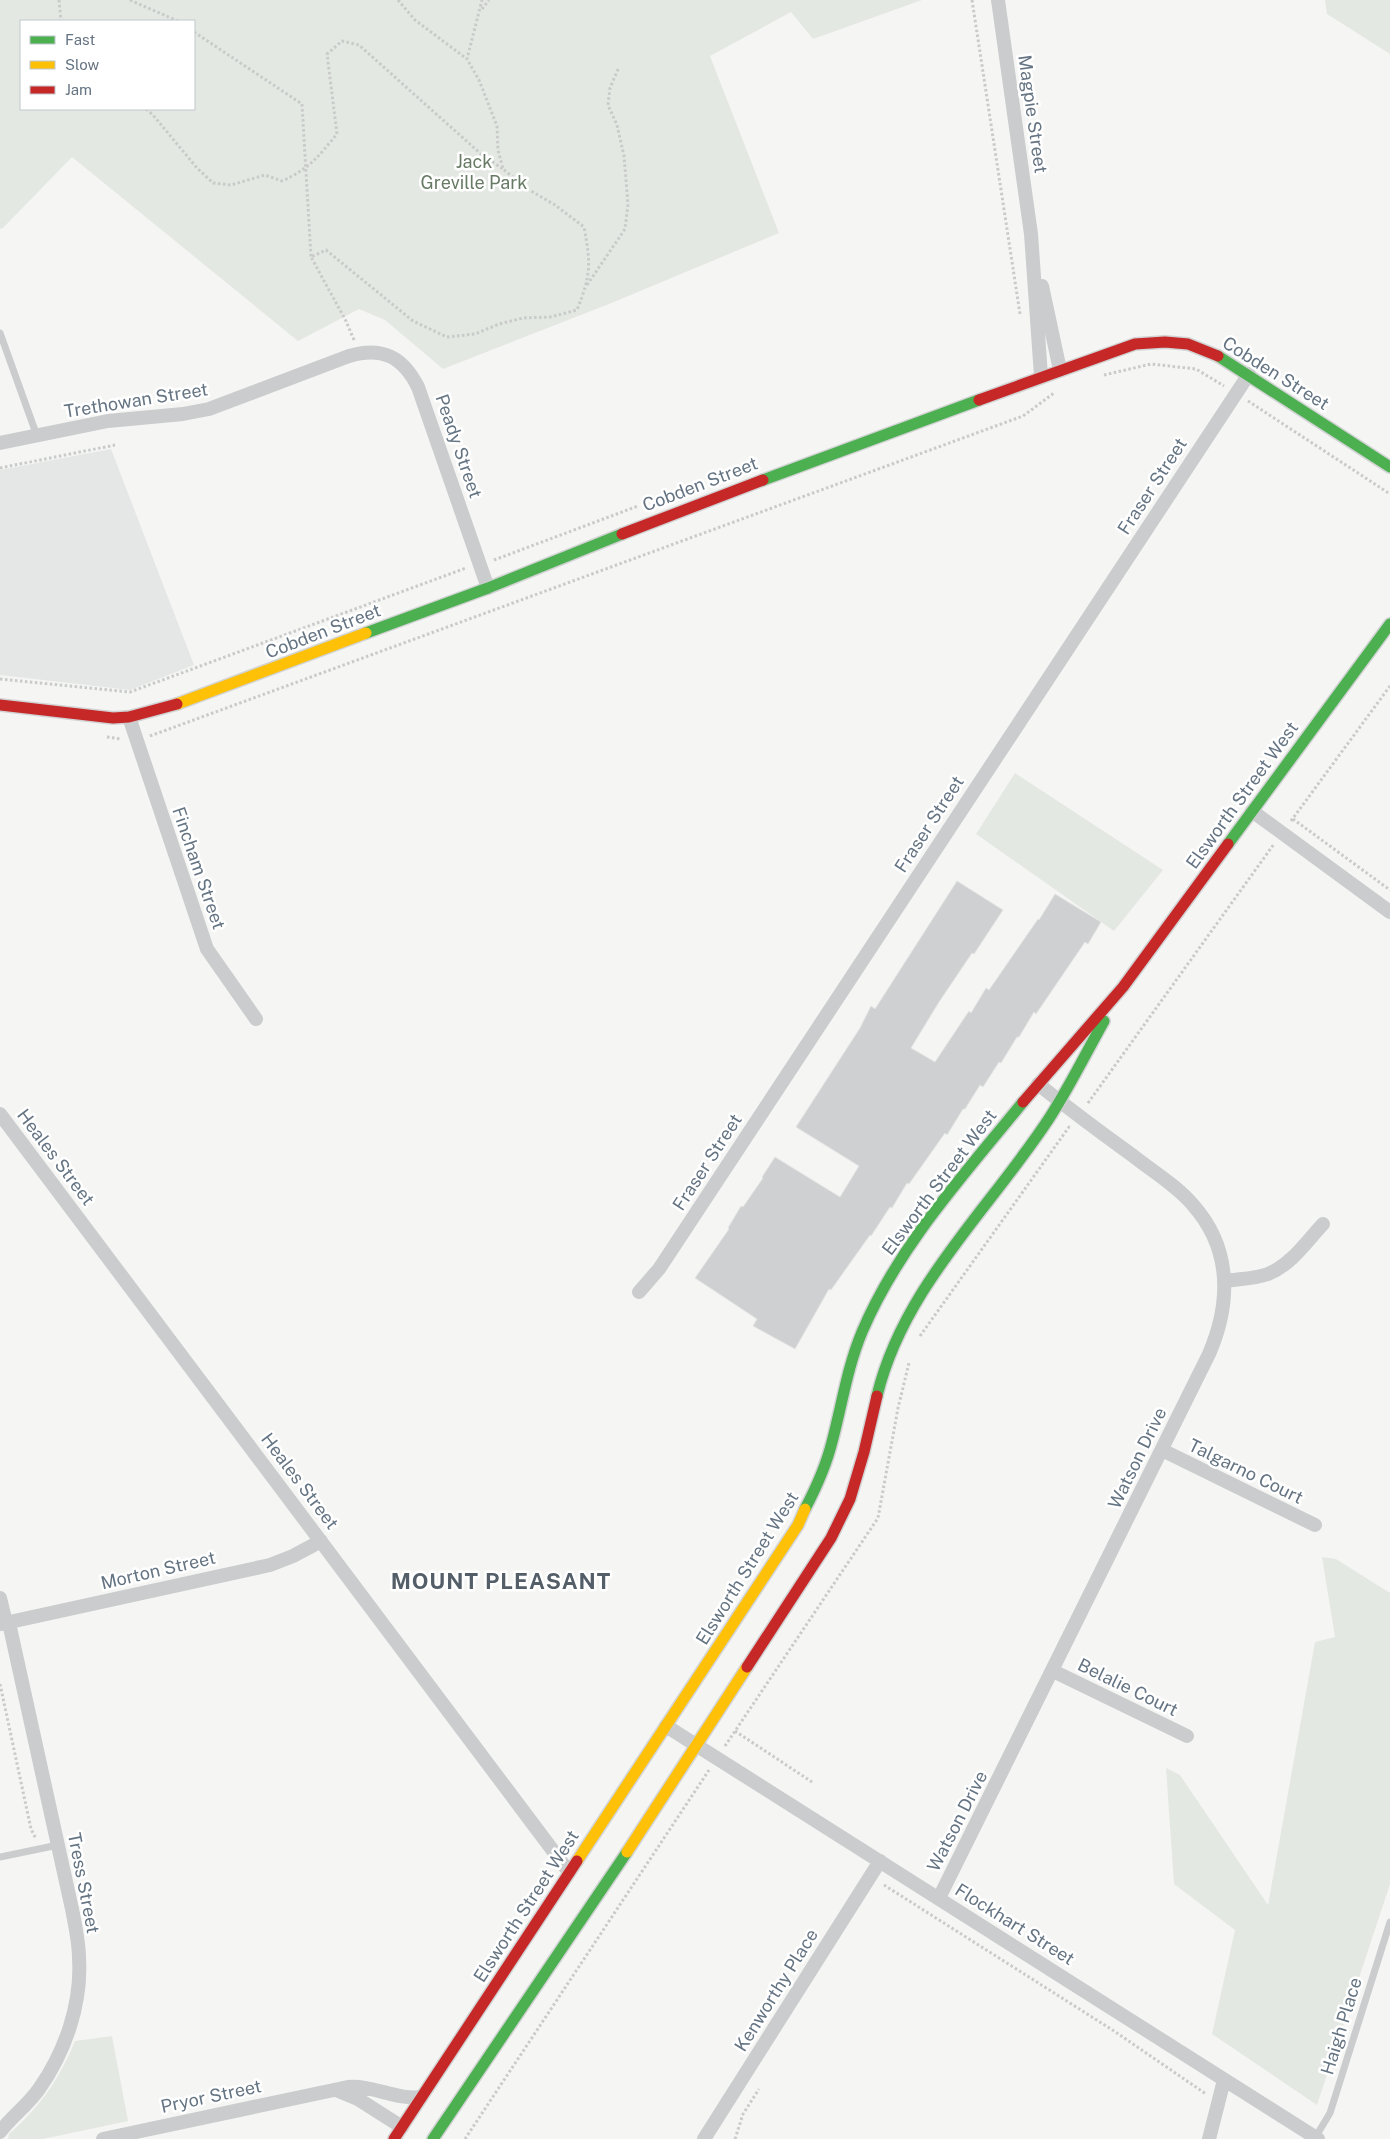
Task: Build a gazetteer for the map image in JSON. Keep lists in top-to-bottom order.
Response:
{
  "streets": {
    "street": [
      "Magpie Street",
      "Cobden Street",
      "Trethowan Street",
      "Peady Street",
      "Fraser Street",
      "Elsworth Street West",
      "Fincham Street",
      "Heales Street",
      "Watson Drive",
      "Talgarno Court",
      "Morton Street",
      "Belalie Court",
      "Tress Street",
      "Flockhart Street",
      "Kenworthy Place",
      "Pryor Street"
    ],
    "lane": ["Haigh Place"]
  },
  "crossings": [
    ["Magpie Street", "Cobden Street"],
    ["Cobden Street", "Peady Street"],
    ["Cobden Street", "Fraser Street"],
    ["Cobden Street", "Fincham Street"],
    ["Trethowan Street", "Peady Street"],
    ["Elsworth Street West", "Heales Street"],
    ["Elsworth Street West", "Watson Drive"],
    ["Elsworth Street West", "Flockhart Street"],
    ["Elsworth Street West", "Pryor Street"],
    ["Heales Street", "Morton Street"],
    ["Watson Drive", "Talgarno Court"],
    ["Watson Drive", "Belalie Court"],
    ["Watson Drive", "Flockhart Street"],
    ["Morton Street", "Tress Street"],
    ["Flockhart Street", "Kenworthy Place"],
    ["Flockhart Street", "Haigh Place"]
  ],
  "districts": ["MOUNT PLEASANT"],
  "parks": ["Jack Greville Park"],
  "legend": ["Fast", "Slow", "Jam"]
}
